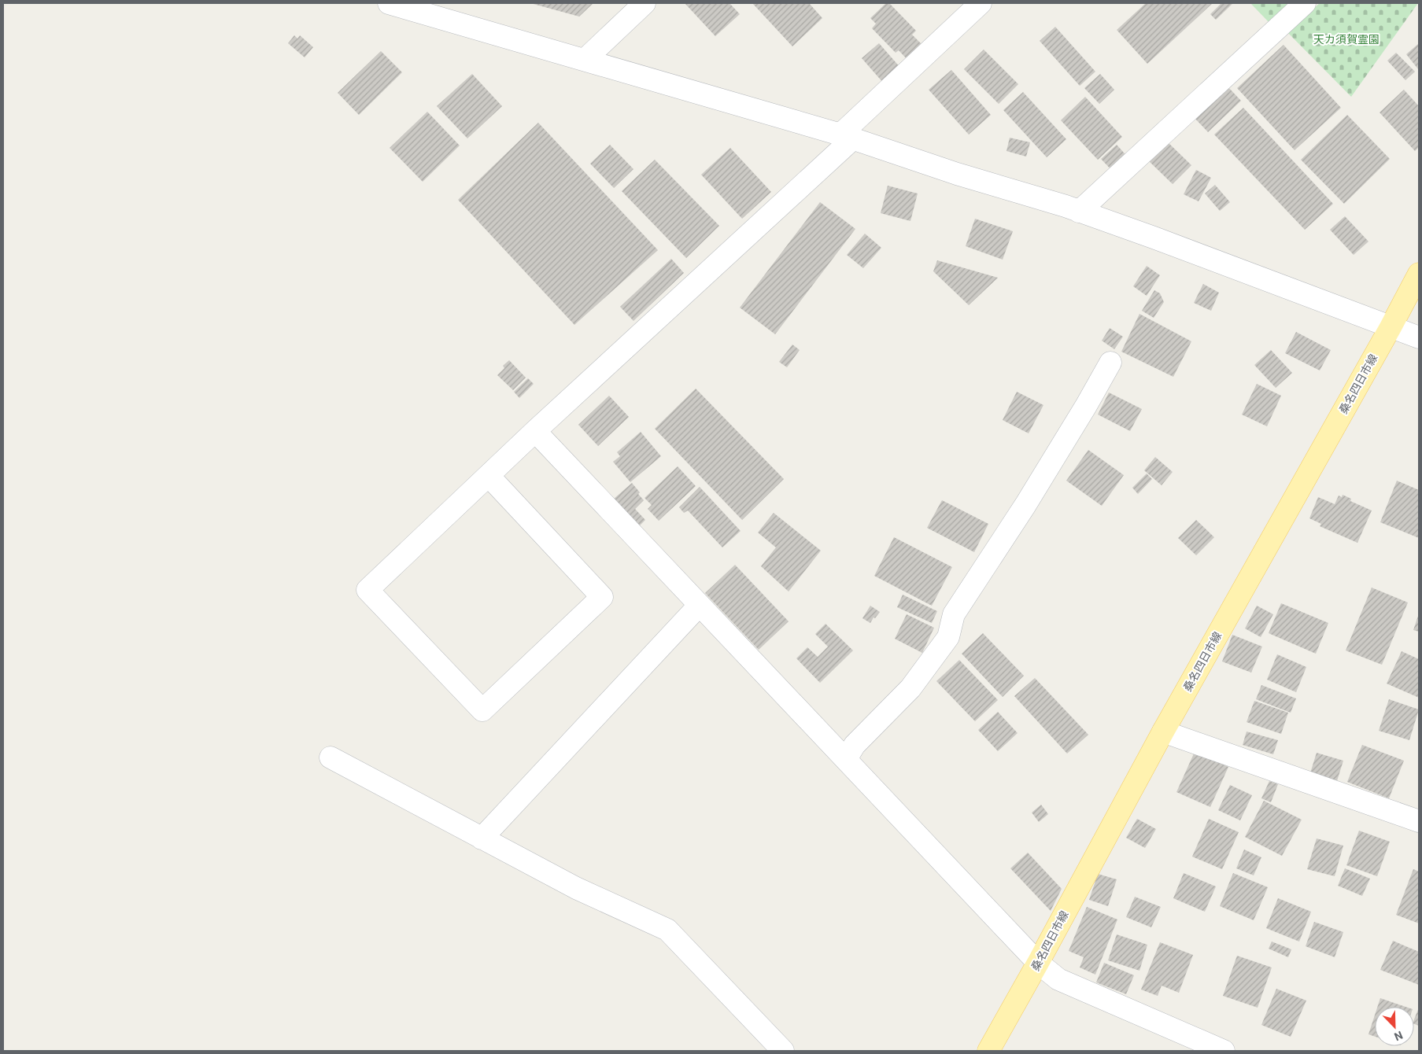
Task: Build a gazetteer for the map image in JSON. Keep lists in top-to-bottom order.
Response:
{
  "streets": {
    "main road": ["桑名四日市線"]
  },
  "parks": ["天カ須賀霊園"],
  "north": "bottom right"
}
